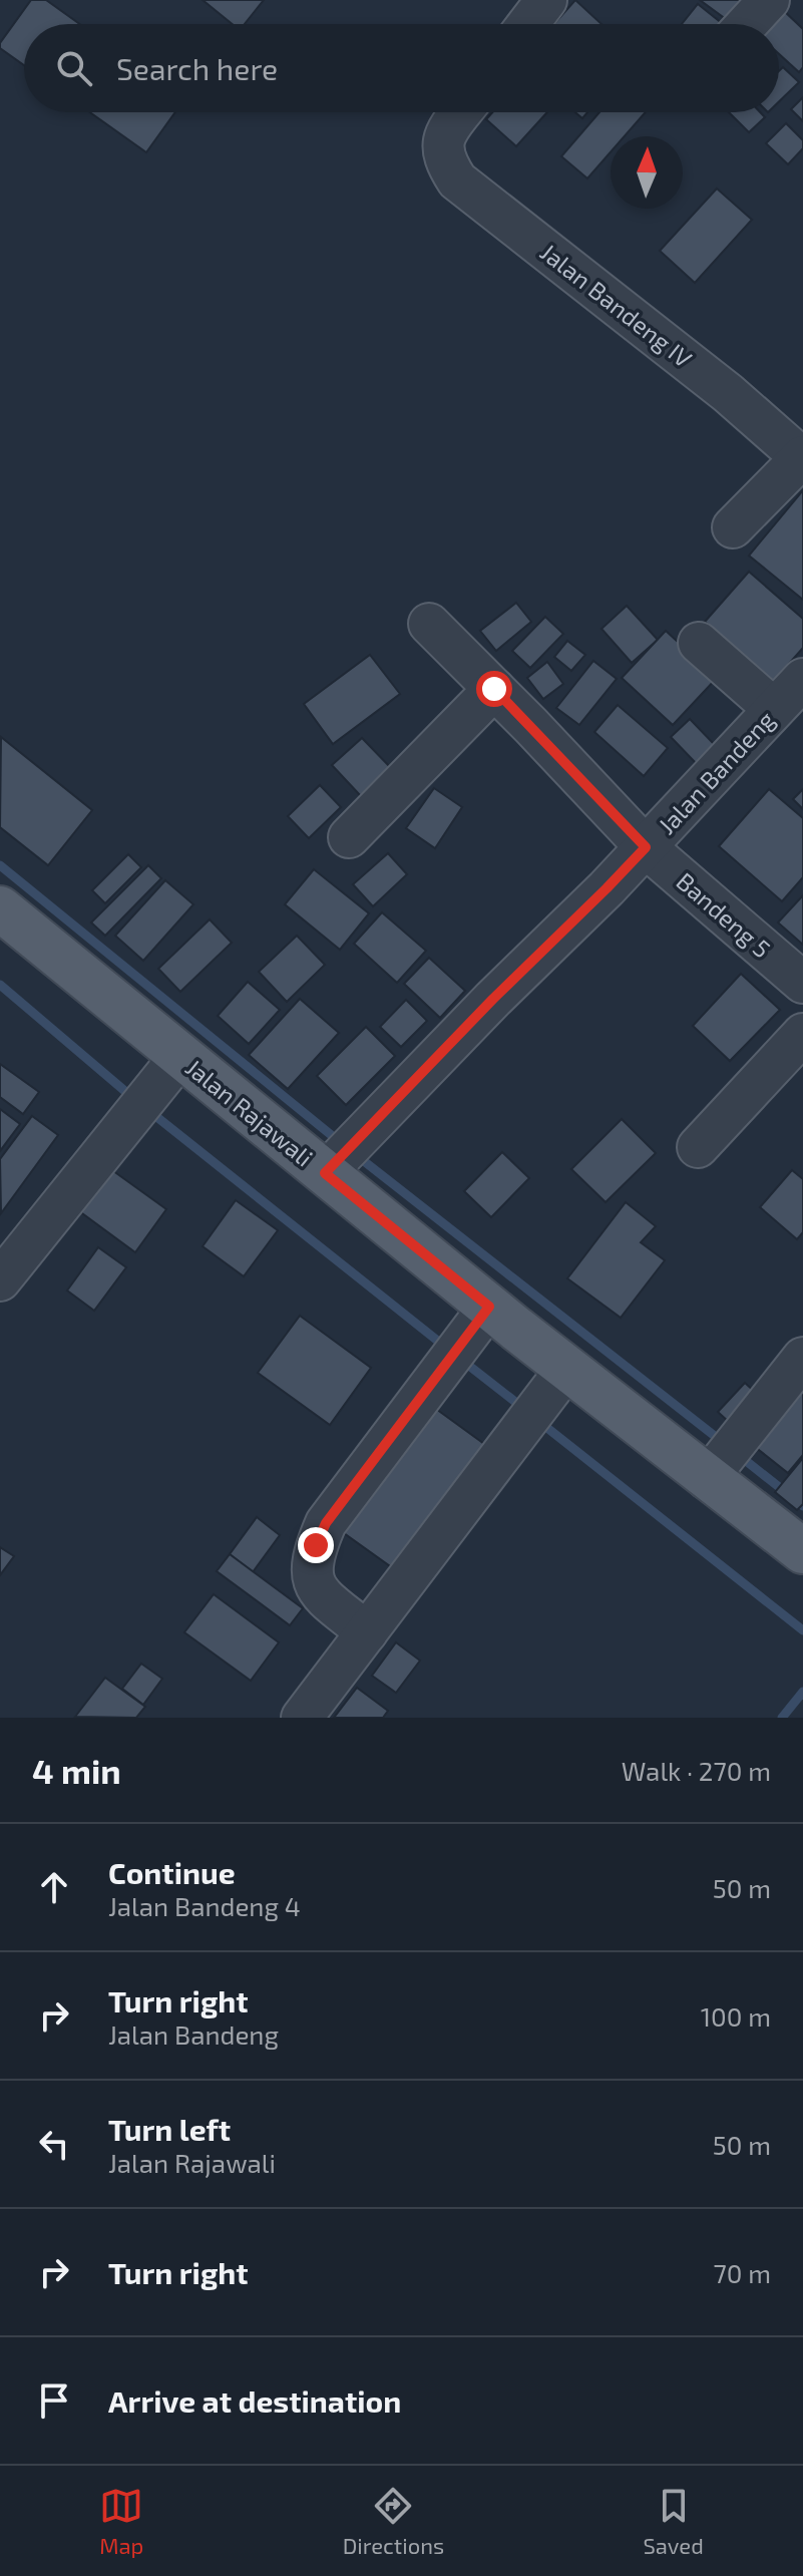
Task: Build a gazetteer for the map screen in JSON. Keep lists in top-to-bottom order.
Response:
{
  "streets": {
    "main road": ["Jalan Rajawali"],
    "street": ["Jalan Bandeng IV", "Jalan Bandeng", "Bandeng 5"]
  },
  "crossings": [
    ["Jalan Bandeng", "Bandeng 5"],
    ["Jalan Bandeng", "Jalan Rajawali"]
  ],
  "north": "top",
  "page": {
    "search": "Search here",
    "heading": ["4 min", "Walk · 270 m"],
    "list": [
      ["Continue", "Jalan Bandeng 4", "50 m"],
      ["Turn right", "Jalan Bandeng", "100 m"],
      ["Turn left", "Jalan Rajawali", "50 m"],
      ["Turn right", "70 m"],
      "Arrive at destination"
    ],
    "nav": ["Map", "Directions", "Saved"]
  }
}
